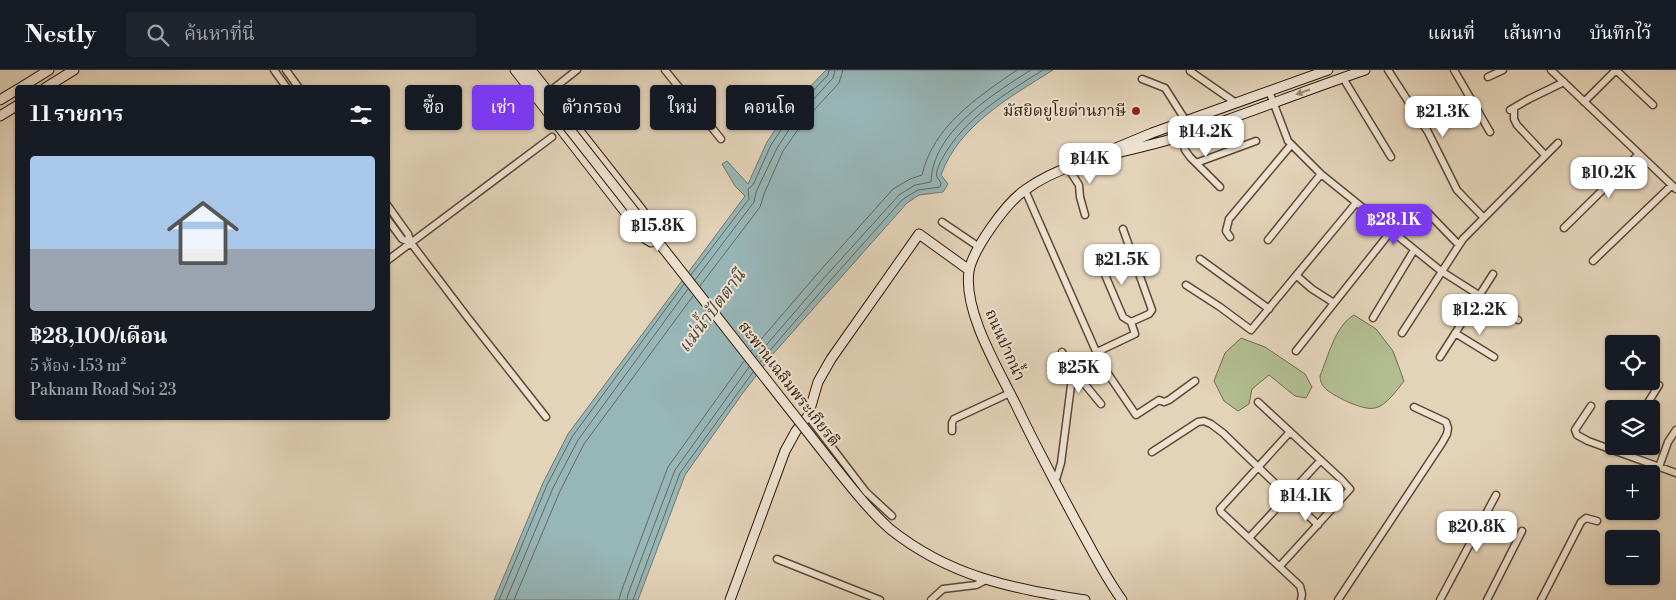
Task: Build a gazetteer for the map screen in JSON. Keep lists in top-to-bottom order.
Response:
{
  "streets": {
    "street": ["ถนนปากน้ำ", "สะพานเฉลิมพระเกียรติ"]
  },
  "water": ["แม่น้ำปัตตานี"],
  "places": ["มัสยิดยูโยด่านภาษี"],
  "page": {
    "header": "Nestly",
    "search": "ค้นหาที่นี่",
    "nav": ["แผนที่", "เส้นทาง", "บันทึกไว้"],
    "chip": [
      "ซื้อ",
      "เช่า",
      "ตัวกรอง",
      "ใหม่",
      "คอนโด"
    ],
    "heading": "11 รายการ",
    "price": [
      "฿21.3K",
      "฿14.2K",
      "฿14K",
      "฿10.2K",
      "฿28.1K",
      "฿15.8K",
      "฿21.5K",
      "฿12.2K",
      "฿25K",
      "฿14.1K",
      "฿20.8K"
    ],
    "list": [
      {
        "name": "฿28,100/เดือน",
        "note": "5 ห้อง · 153 m² · Paknam Road Soi 23"
      }
    ],
    "map_buttons": ["+", "−"]
  }
}
